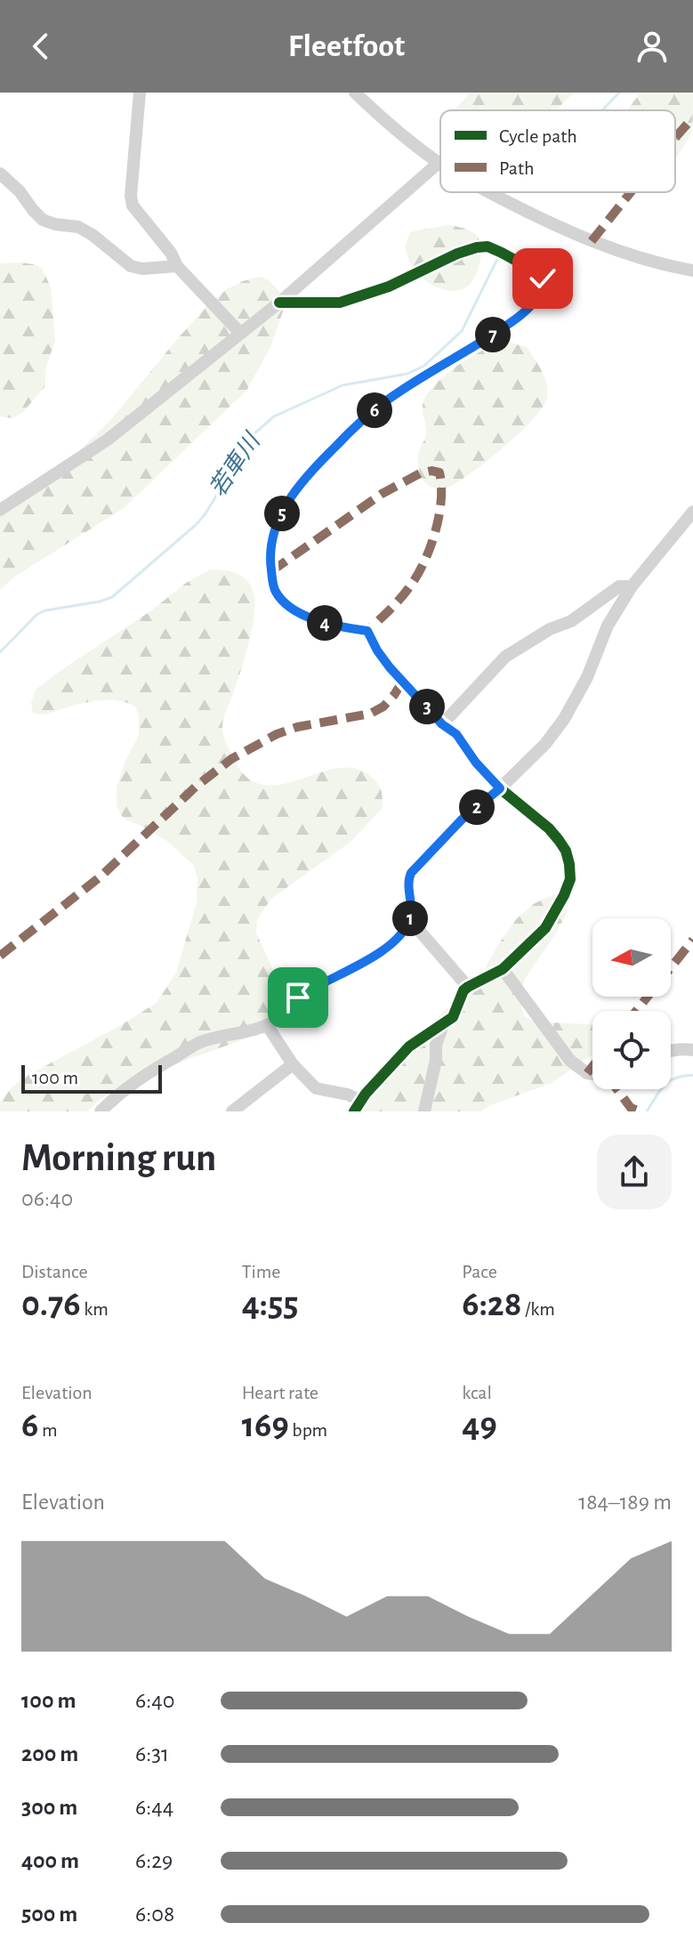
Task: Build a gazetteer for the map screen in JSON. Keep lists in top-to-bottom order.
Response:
{
  "water": ["若車川"],
  "legend": ["Cycle path", "Path"],
  "scale_bar": "100 m",
  "north": "left",
  "page": {
    "header": "Fleetfoot",
    "pins": [
      "7",
      "6",
      "5",
      "4",
      "3",
      "2",
      "1"
    ],
    "scale": "100 m",
    "heading": ["Morning run", "06:40"],
    "stats": [
      ["Distance", "0.76 km"],
      ["Time", "4:55"],
      ["Pace", "6:28 /km"],
      ["Elevation", "6 m"],
      ["Heart rate", "169 bpm"],
      ["kcal", "49"]
    ],
    "chart": ["Elevation", "184–189 m"],
    "list": [
      {
        "name": "100 m",
        "note": "6:40"
      },
      {
        "name": "200 m",
        "note": "6:31"
      },
      {
        "name": "300 m",
        "note": "6:44"
      },
      {
        "name": "400 m",
        "note": "6:29"
      },
      {
        "name": "500 m",
        "note": "6:08"
      }
    ]
  }
}
